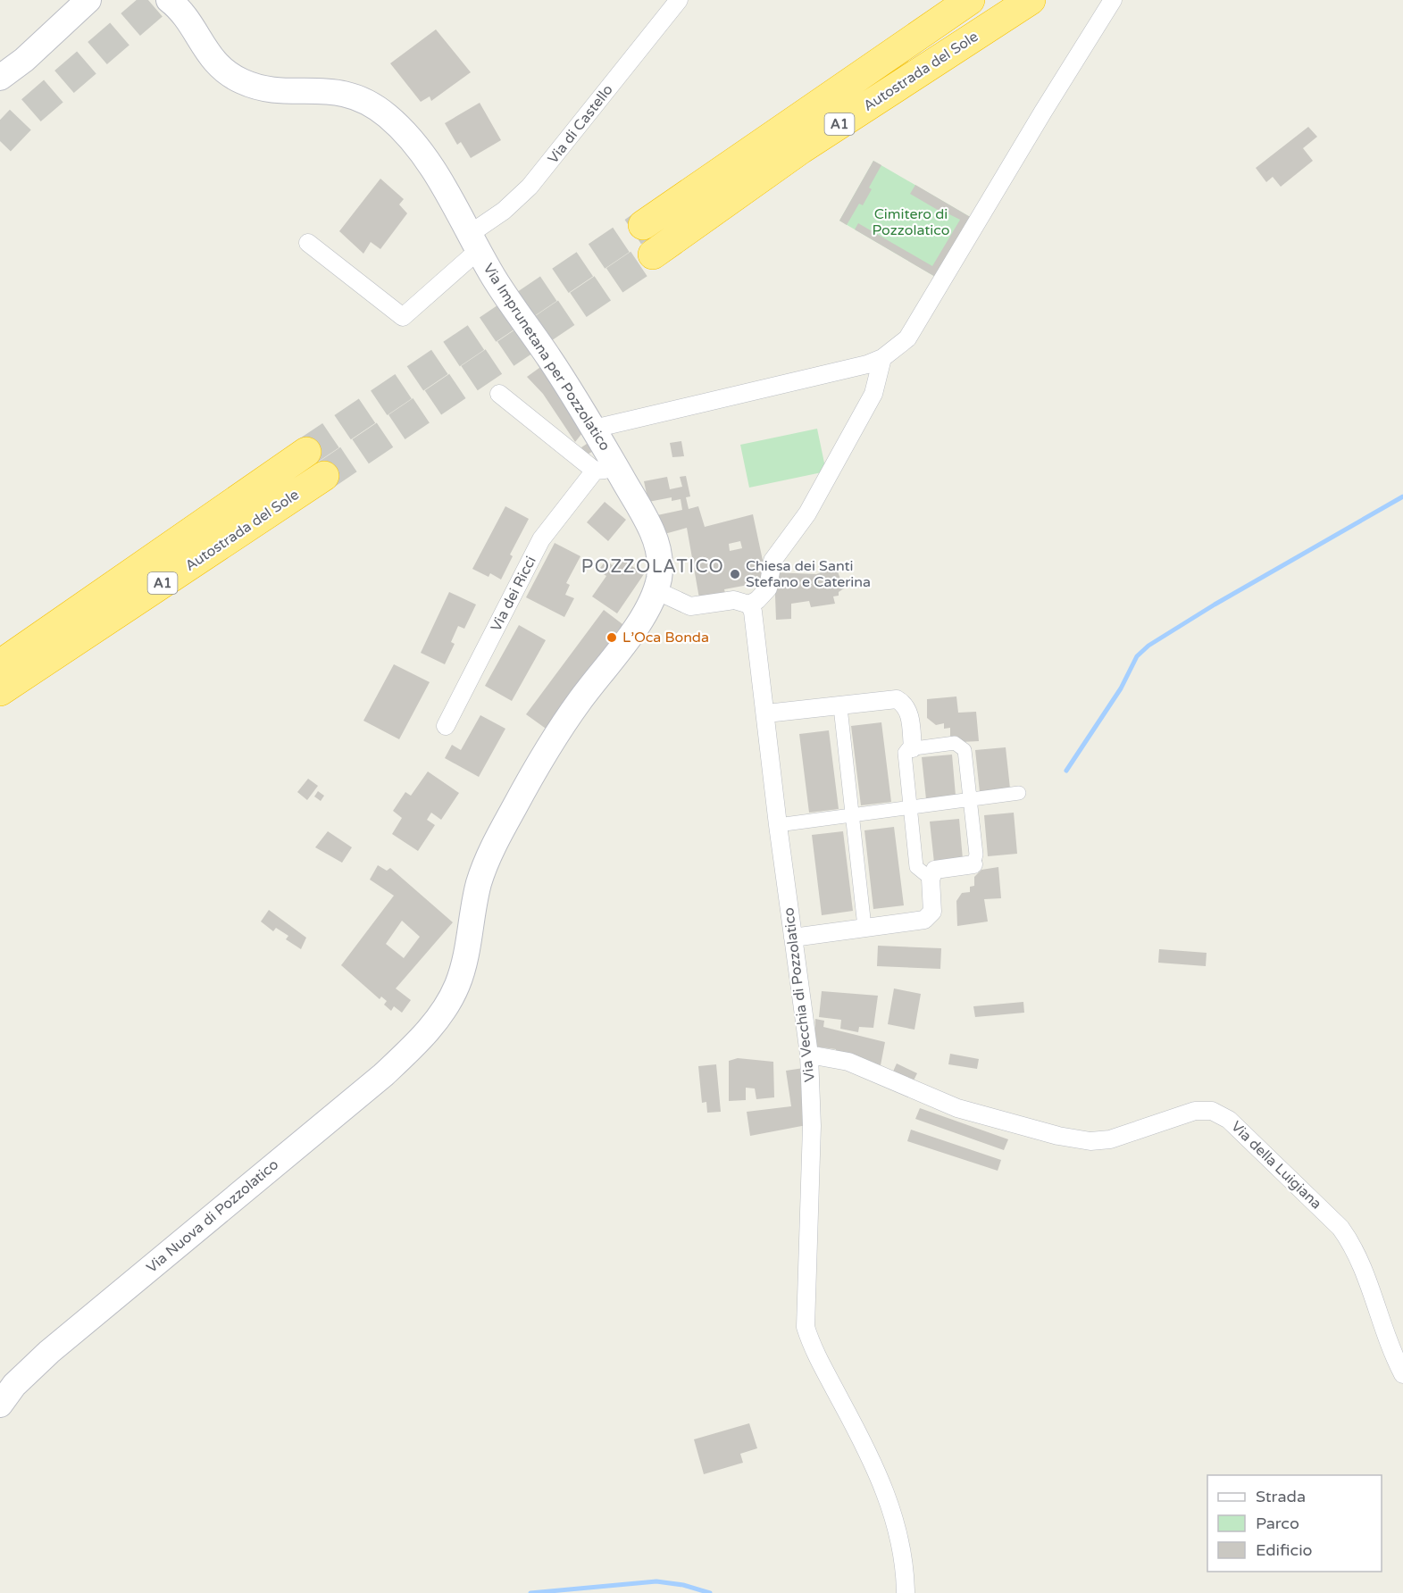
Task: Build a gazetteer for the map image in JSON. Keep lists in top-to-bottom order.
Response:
{
  "streets": {
    "highway": ["Autostrada del Sole", "A1"],
    "main road": ["Via Imprunetana per Pozzolatico", "Via Nuova di Pozzolatico"],
    "street": [
      "Via di Castello",
      "Via dei Ricci",
      "Via Vecchia di Pozzolatico",
      "Via della Luigiana"
    ]
  },
  "crossings": [
    ["Via di Castello", "Via Imprunetana per Pozzolatico"],
    ["Via Imprunetana per Pozzolatico", "Via dei Ricci"],
    ["Via Imprunetana per Pozzolatico", "Via Nuova di Pozzolatico"],
    ["Via Vecchia di Pozzolatico", "Via della Luigiana"]
  ],
  "districts": ["POZZOLATICO"],
  "parks": ["Cimitero di Pozzolatico"],
  "places": ["Chiesa dei Santi Stefano e Caterina", "L’Oca Bonda"],
  "legend": ["Strada", "Parco", "Edificio"]
}
